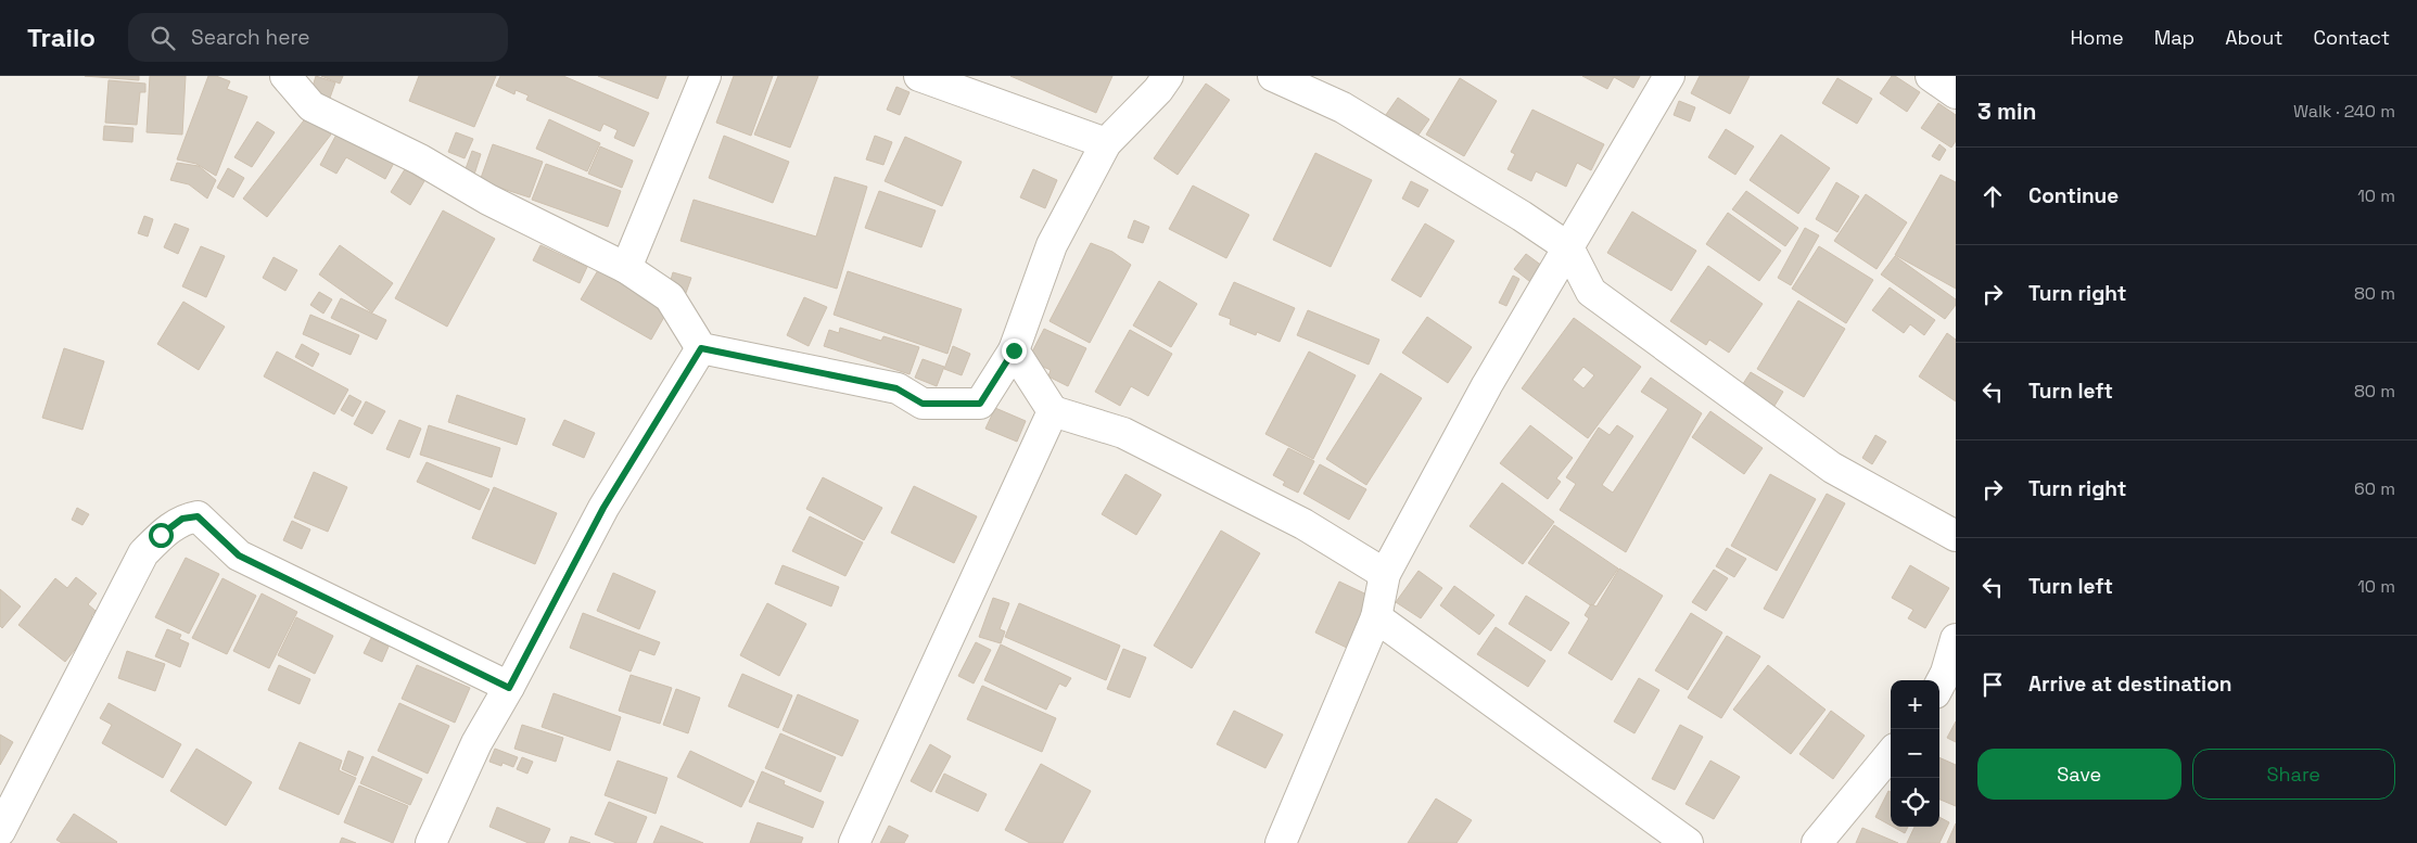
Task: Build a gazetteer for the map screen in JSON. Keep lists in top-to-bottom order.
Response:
{
  "page": {
    "header": "Trailo",
    "search": "Search here",
    "nav": [
      "Home",
      "Map",
      "About",
      "Contact"
    ],
    "heading": ["3 min", "Walk · 240 m"],
    "list": [
      ["Continue", "10 m"],
      ["Turn right", "80 m"],
      ["Turn left", "80 m"],
      ["Turn right", "60 m"],
      ["Turn left", "10 m"],
      "Arrive at destination"
    ],
    "map_buttons": ["+", "−"],
    "buttons": ["Save", "Share"]
  }
}
